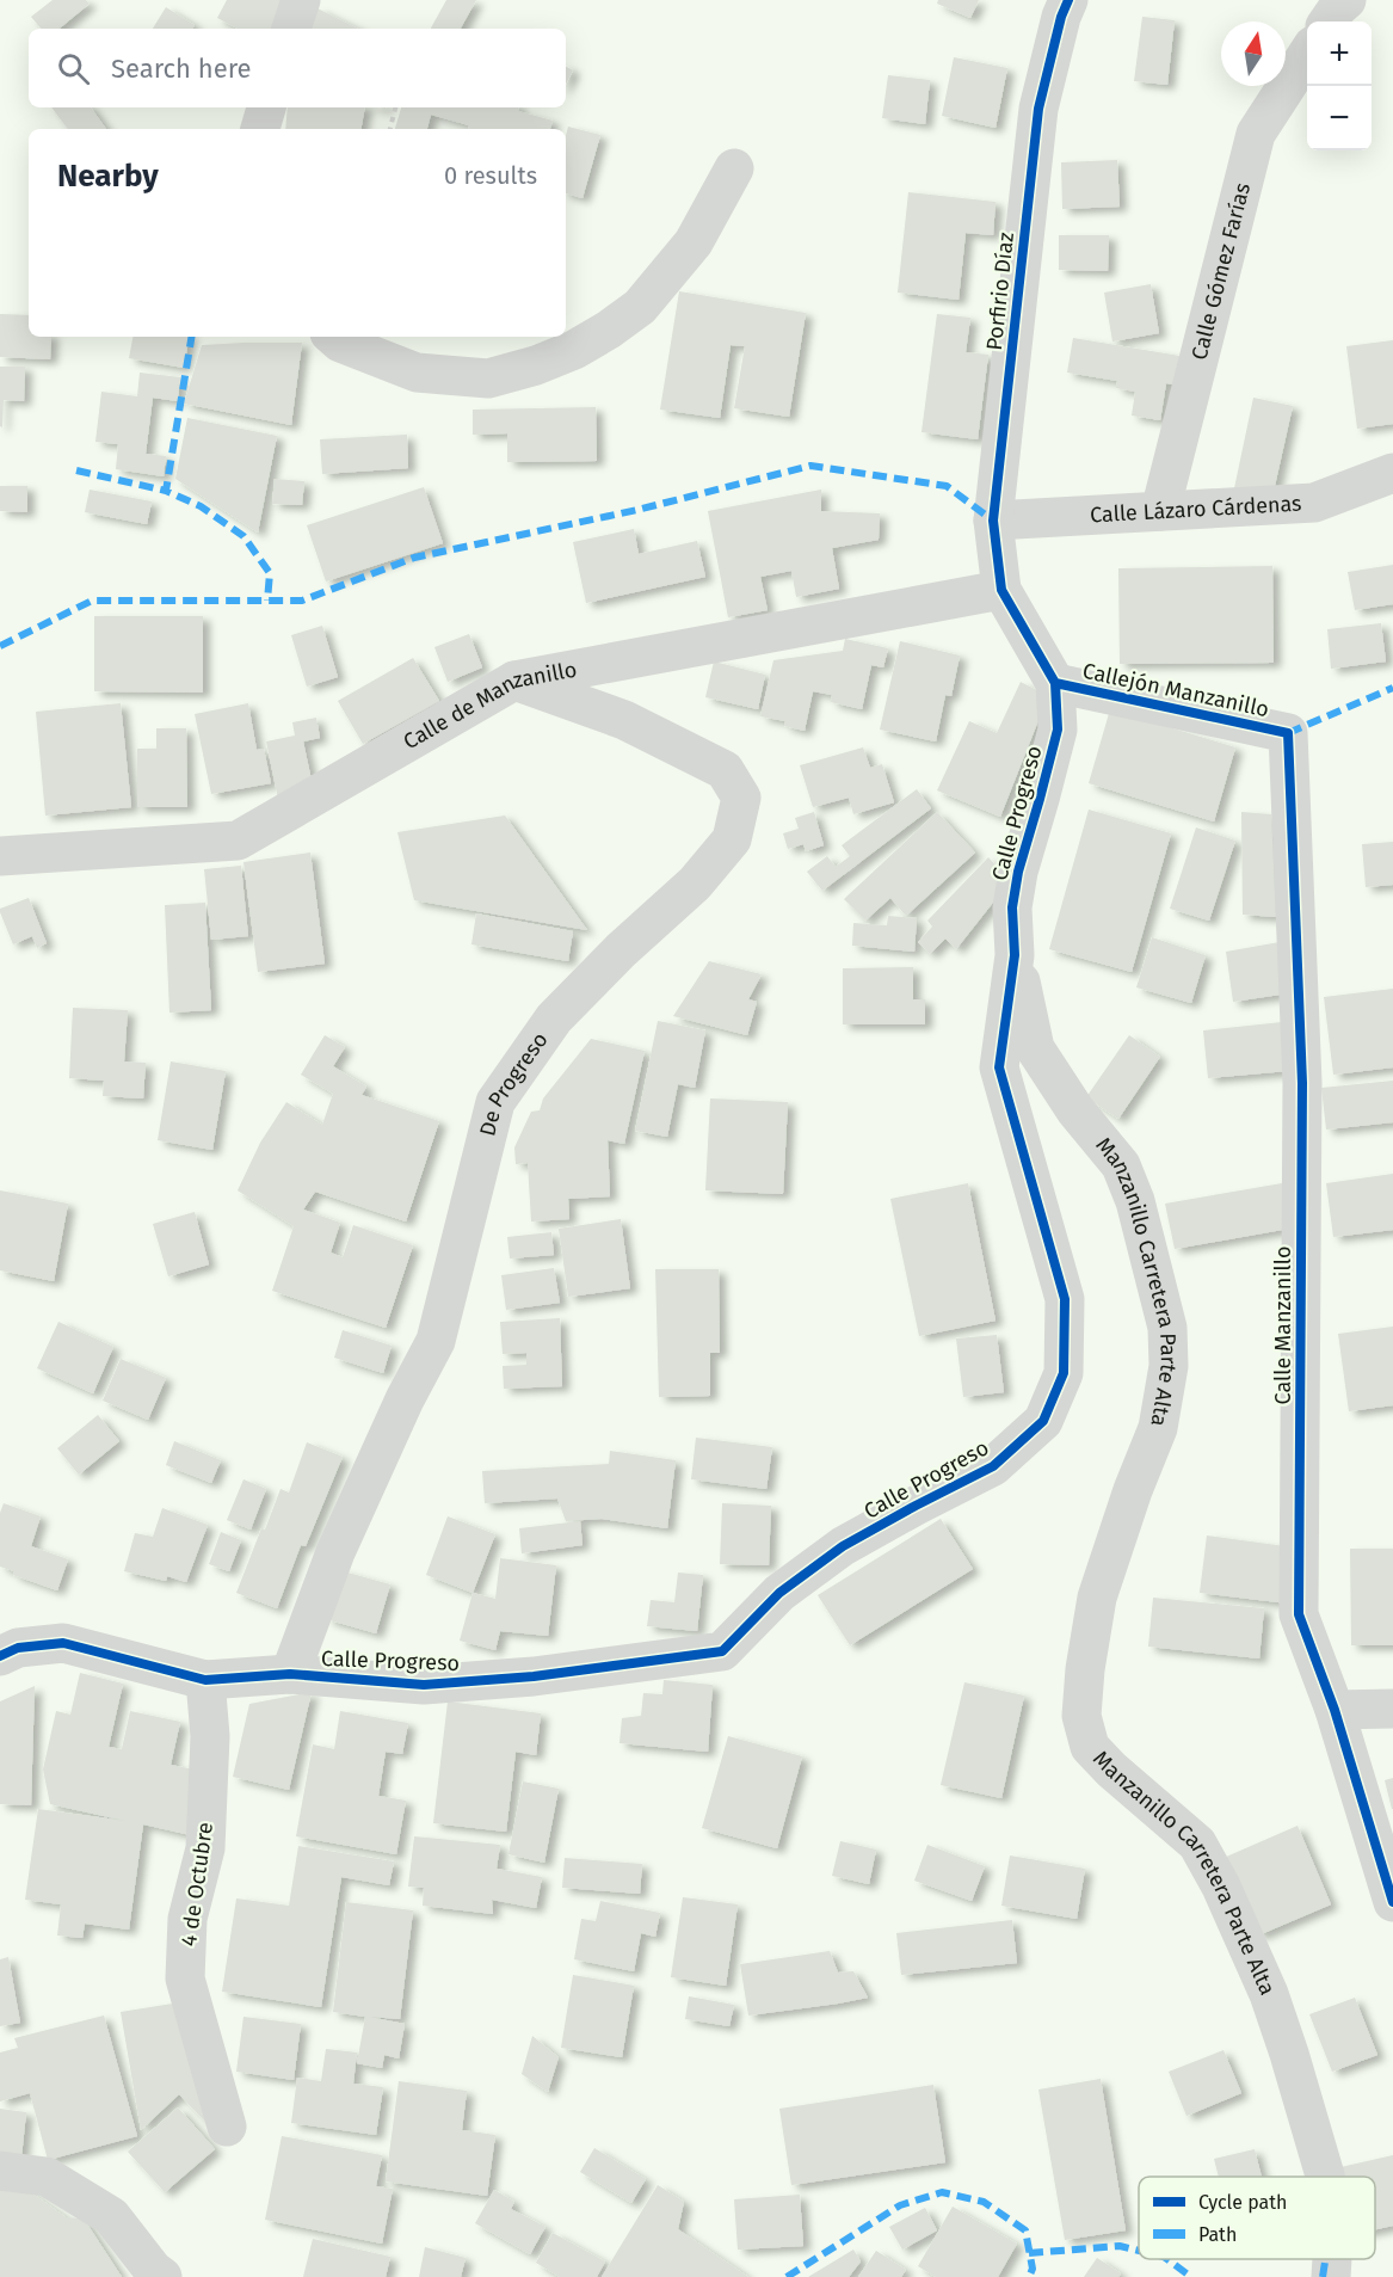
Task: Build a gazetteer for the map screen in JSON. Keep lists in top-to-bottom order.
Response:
{
  "streets": {
    "street": [
      "Calle Gómez Farías",
      "Porfirio Díaz",
      "Calle Lázaro Cárdenas",
      "Callejón Manzanillo",
      "Calle de Manzanillo",
      "Calle Progreso",
      "De Progreso",
      "Manzanillo Carretera Parte Alta",
      "Calle Manzanillo",
      "4 de Octubre"
    ]
  },
  "crossings": [
    ["Calle Gómez Farías", "Calle Lázaro Cárdenas"],
    ["Porfirio Díaz", "Calle Lázaro Cárdenas"],
    ["Porfirio Díaz", "Calle de Manzanillo"],
    ["Porfirio Díaz", "Calle Progreso"],
    ["Callejón Manzanillo", "Calle Progreso"],
    ["Callejón Manzanillo", "Calle Manzanillo"],
    ["Calle de Manzanillo", "Calle Progreso"],
    ["Calle de Manzanillo", "De Progreso"],
    ["Calle Progreso", "De Progreso"],
    ["Calle Progreso", "Manzanillo Carretera Parte Alta"],
    ["Calle Progreso", "4 de Octubre"]
  ],
  "legend": ["Cycle path", "Path"],
  "north": "top",
  "page": {
    "map_buttons": ["+", "−"],
    "search": "Search here",
    "heading": ["Nearby", "0 results"]
  }
}
